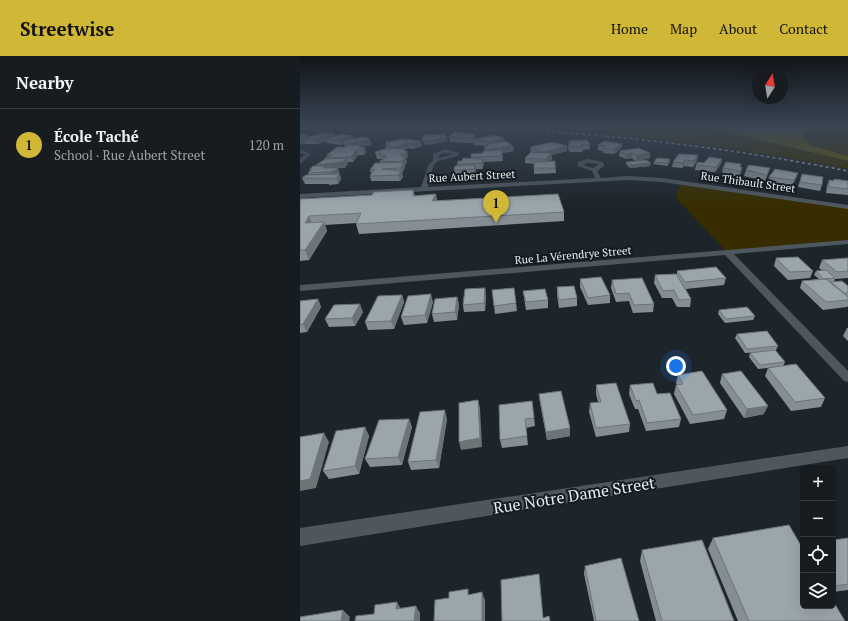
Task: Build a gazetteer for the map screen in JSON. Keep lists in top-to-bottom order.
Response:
{
  "streets": {
    "street": [
      "Rue Aubert Street",
      "Rue Thibault Street",
      "Rue La Vérendrye Street",
      "Rue Notre Dame Street"
    ]
  },
  "crossings": [
    ["Rue Aubert Street", "Rue Thibault Street"]
  ],
  "north": "top",
  "page": {
    "header": "Streetwise",
    "nav": [
      "Home",
      "Map",
      "About",
      "Contact"
    ],
    "heading": "Nearby",
    "list": [
      {
        "mark": "1",
        "name": "École Taché",
        "note": "School · Rue Aubert Street",
        "value": "120 m"
      }
    ],
    "pins": "1",
    "map_buttons": ["+", "−"]
  }
}
